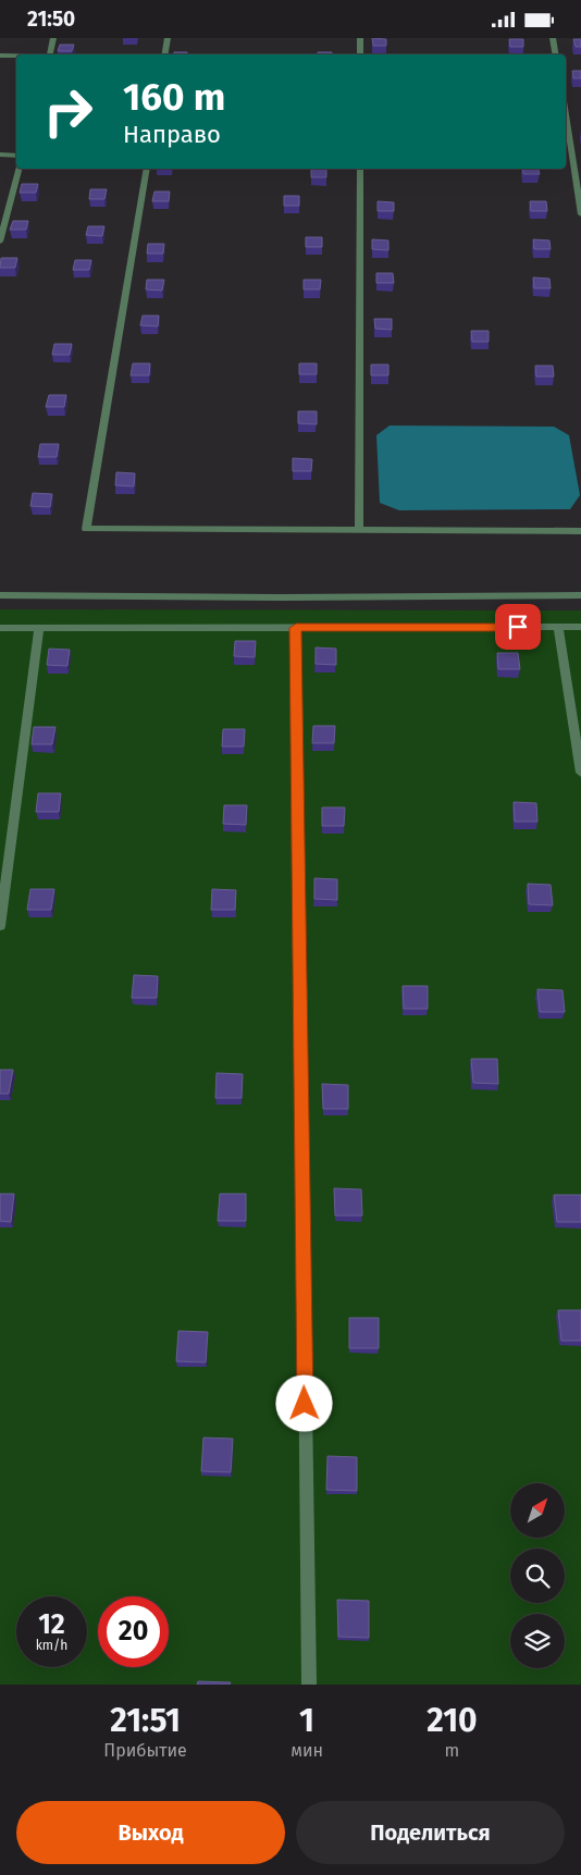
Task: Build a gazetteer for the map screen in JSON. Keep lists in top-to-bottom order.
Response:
{
  "north": "top right",
  "page": {
    "status": "21:50",
    "turn": ["160 m", "Направо"],
    "speed": "12 km/h",
    "limit": "20",
    "eta": [
      "21:51",
      "Прибытие",
      "1",
      "мин",
      "210",
      "m"
    ],
    "buttons": ["Выход", "Поделиться"]
  }
}
